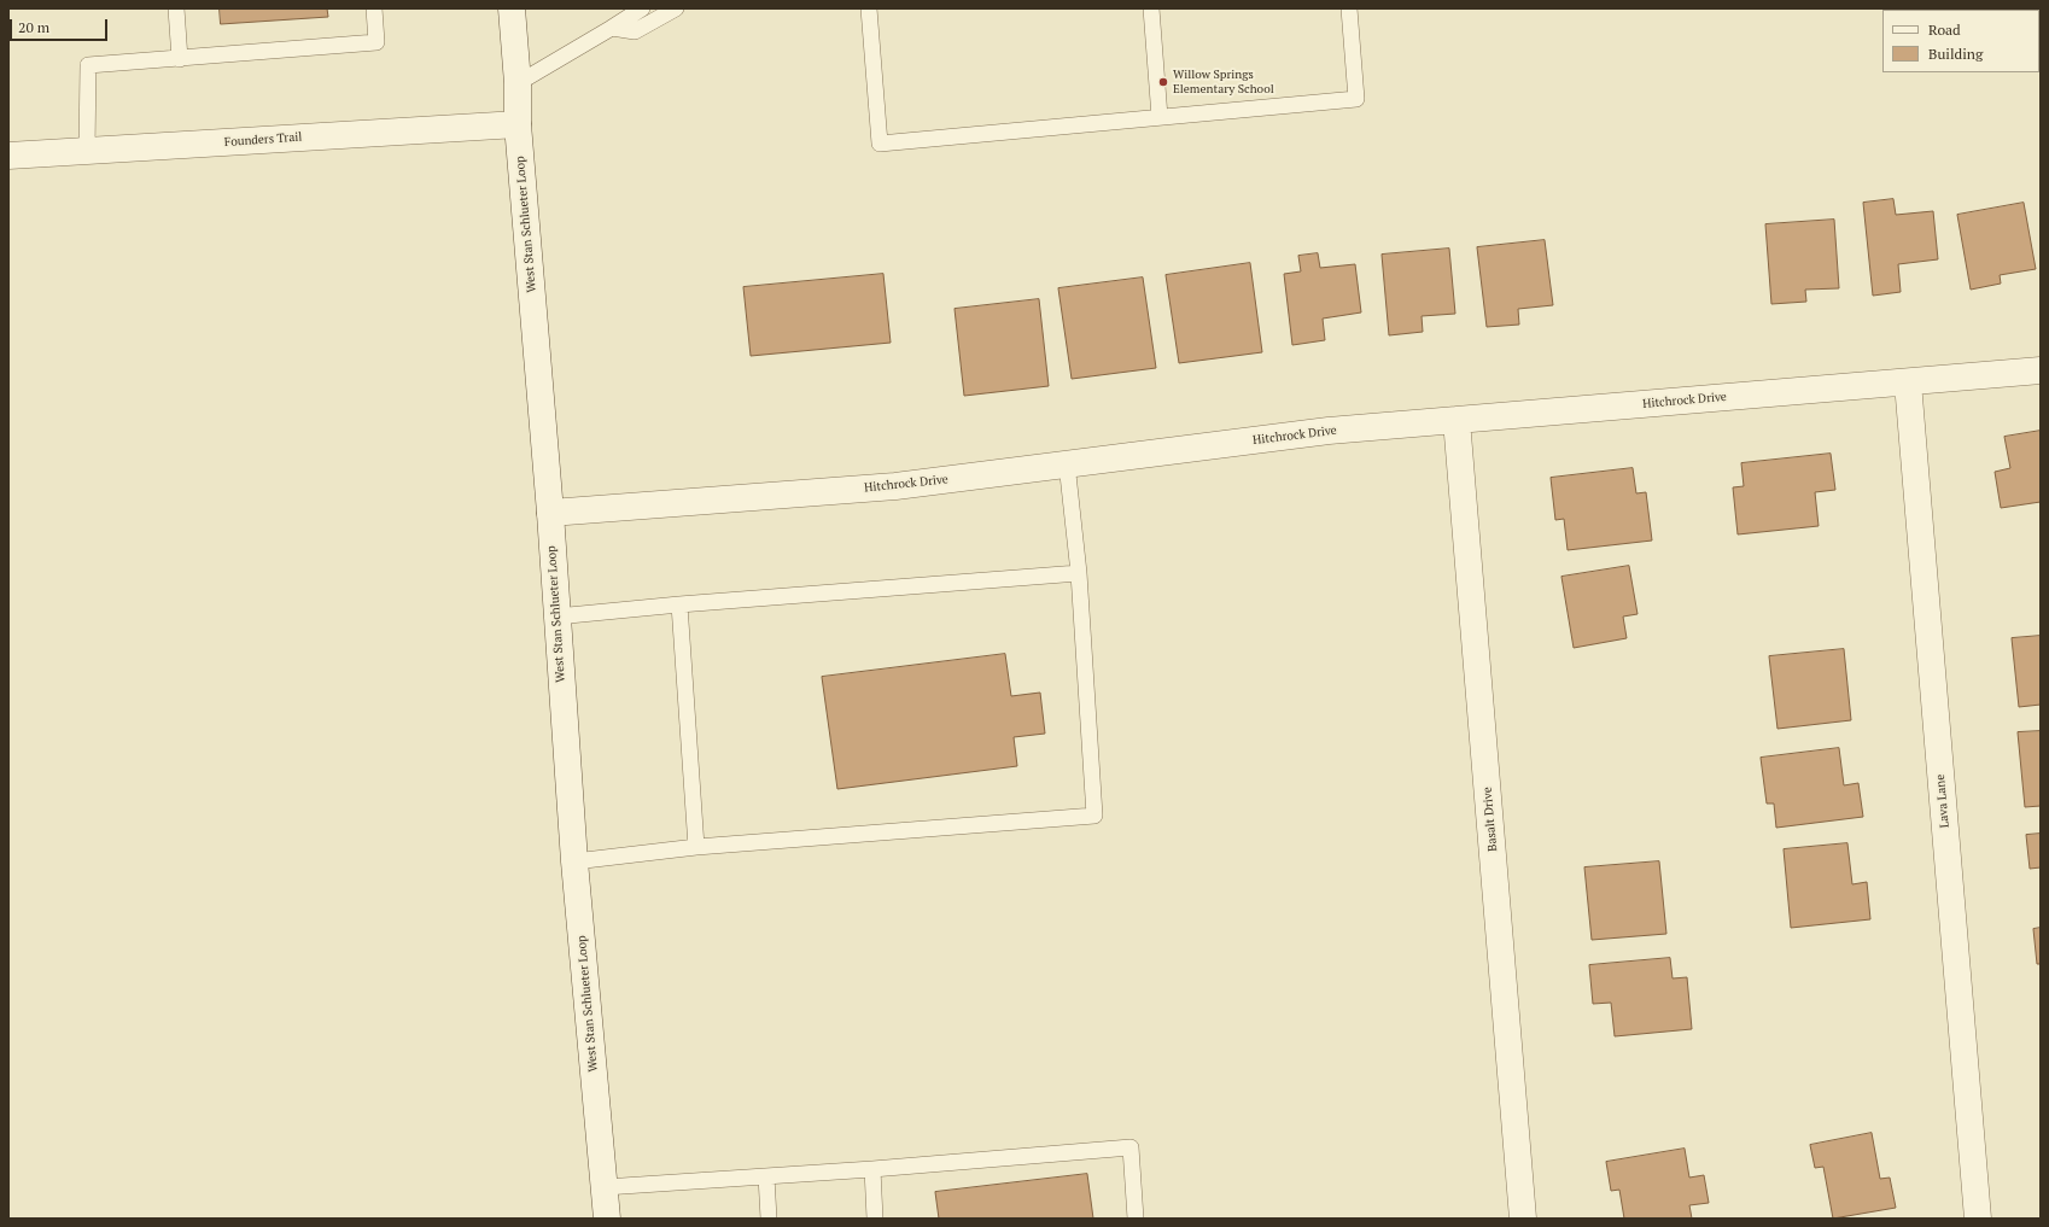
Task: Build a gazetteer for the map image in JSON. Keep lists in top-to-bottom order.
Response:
{
  "streets": {
    "street": [
      "Founders Trail",
      "West Stan Schlueter Loop",
      "Hitchrock Drive",
      "Lava Lane",
      "Basalt Drive"
    ]
  },
  "crossings": [
    ["Founders Trail", "West Stan Schlueter Loop"],
    ["West Stan Schlueter Loop", "Hitchrock Drive"],
    ["Hitchrock Drive", "Lava Lane"],
    ["Hitchrock Drive", "Basalt Drive"]
  ],
  "places": ["Willow Springs Elementary School"],
  "legend": ["Road", "Building"],
  "scale_bar": "20 m"
}
